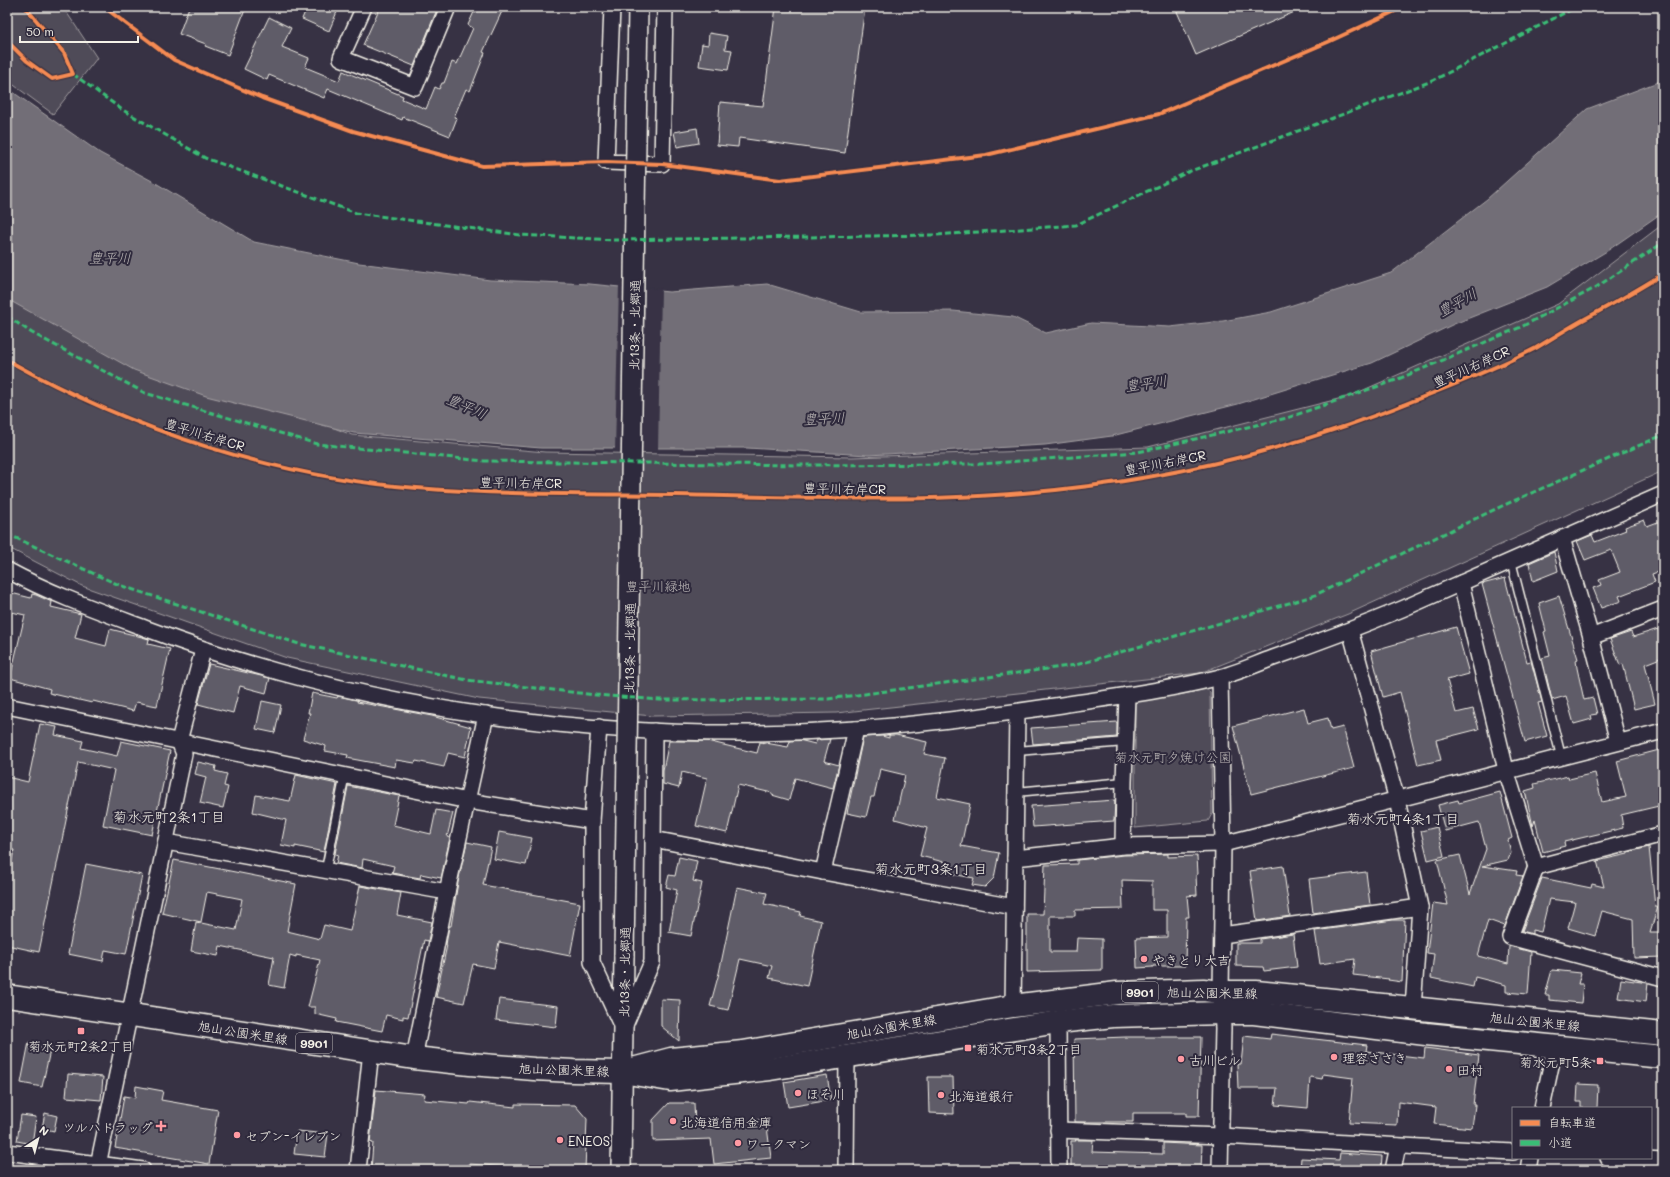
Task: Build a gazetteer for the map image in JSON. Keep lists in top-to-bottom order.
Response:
{
  "streets": {
    "main road": ["9901", "旭山公園米里線"],
    "street": ["北13条・北郷通"],
    "cycle path": ["豊平川右岸CR"]
  },
  "crossings": [
    ["北13条・北郷通", "旭山公園米里線"]
  ],
  "districts": ["菊水元町2条1丁目", "菊水元町4条1丁目", "菊水元町3条1丁目"],
  "water": ["豊平川"],
  "parks": ["豊平川緑地", "菊水元町夕焼け公園"],
  "places": {
    "other": [
      "やきとり大吉",
      "理容ささき",
      "古川ビル",
      "田村",
      "ほそ川",
      "北海道銀行",
      "北海道信用金庫",
      "セブン-イレブン",
      "ENEOS",
      "ワークマン"
    ],
    "transit": ["菊水元町2条2丁目", "菊水元町3条2丁目", "菊水元町5条"],
    "health": ["ツルハドラッグ"]
  },
  "legend": ["自転車道", "小道"],
  "scale_bar": "50 m",
  "north": "top right"
}
